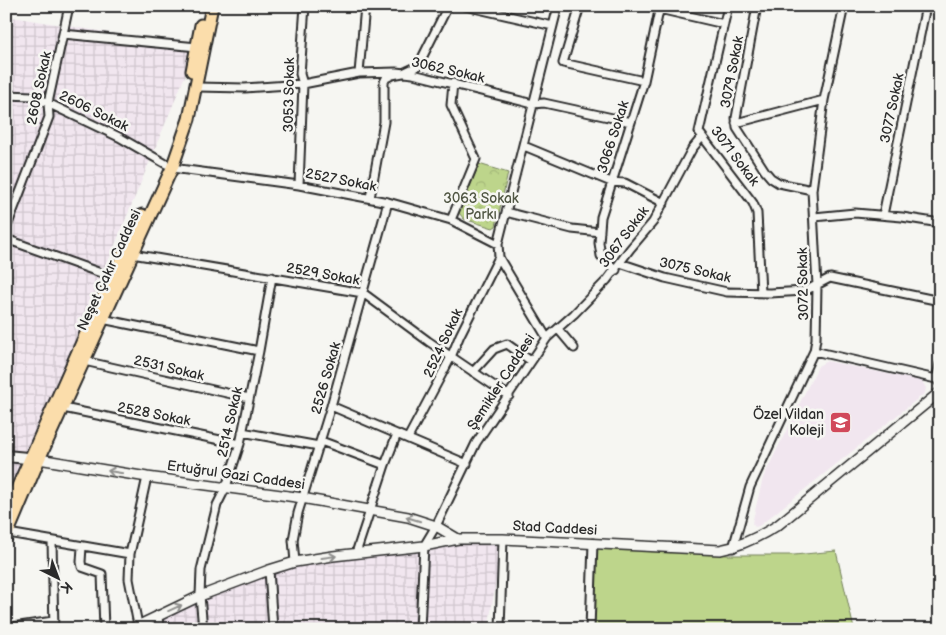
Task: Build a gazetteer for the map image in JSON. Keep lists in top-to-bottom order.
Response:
{
  "streets": {
    "main road": ["Neşet Çakır Caddesi", "Ertuğrul Gazi Caddesi"],
    "street": [
      "3062 Sokak",
      "3079 Sokak",
      "2608 Sokak",
      "3053 Sokak",
      "3077 Sokak",
      "2606 Sokak",
      "3066 Sokak",
      "3071 Sokak",
      "2527 Sokak",
      "3067 Sokak",
      "3075 Sokak",
      "2529 Sokak",
      "3072 Sokak",
      "2524 Sokak",
      "2531 Sokak",
      "2526 Sokak",
      "Şemikler Caddesi",
      "2528 Sokak",
      "2514 Sokak",
      "Stad Caddesi"
    ]
  },
  "crossings": [
    ["3062 Sokak", "3053 Sokak"],
    ["3062 Sokak", "3066 Sokak"],
    ["3062 Sokak", "Neşet Çakır Caddesi"],
    ["3062 Sokak", "Şemikler Caddesi"],
    ["3079 Sokak", "3072 Sokak"],
    ["2608 Sokak", "2606 Sokak"],
    ["3053 Sokak", "2527 Sokak"],
    ["2606 Sokak", "2527 Sokak"],
    ["2606 Sokak", "Neşet Çakır Caddesi"],
    ["3066 Sokak", "3067 Sokak"],
    ["3071 Sokak", "3067 Sokak"],
    ["3071 Sokak", "3075 Sokak"],
    ["2527 Sokak", "Neşet Çakır Caddesi"],
    ["2527 Sokak", "2526 Sokak"],
    ["2527 Sokak", "Şemikler Caddesi"],
    ["3067 Sokak", "3075 Sokak"],
    ["3067 Sokak", "Şemikler Caddesi"],
    ["Neşet Çakır Caddesi", "2529 Sokak"],
    ["Neşet Çakır Caddesi", "2531 Sokak"],
    ["Neşet Çakır Caddesi", "2528 Sokak"],
    ["Neşet Çakır Caddesi", "Ertuğrul Gazi Caddesi"],
    ["3075 Sokak", "3072 Sokak"],
    ["2529 Sokak", "2524 Sokak"],
    ["2529 Sokak", "2526 Sokak"],
    ["2529 Sokak", "Şemikler Caddesi"],
    ["2529 Sokak", "2514 Sokak"],
    ["3072 Sokak", "Stad Caddesi"],
    ["2524 Sokak", "Şemikler Caddesi"],
    ["2531 Sokak", "2514 Sokak"],
    ["2526 Sokak", "Ertuğrul Gazi Caddesi"],
    ["2526 Sokak", "Stad Caddesi"],
    ["Şemikler Caddesi", "Ertuğrul Gazi Caddesi"],
    ["Şemikler Caddesi", "Stad Caddesi"],
    ["2528 Sokak", "2514 Sokak"],
    ["2514 Sokak", "Ertuğrul Gazi Caddesi"],
    ["2514 Sokak", "Stad Caddesi"],
    ["Ertuğrul Gazi Caddesi", "Stad Caddesi"]
  ],
  "one_way": ["Ertuğrul Gazi Caddesi"],
  "parks": ["3063 Sokak Parkı"],
  "places": {
    "school or university": ["Özel Vildan Koleji"]
  },
  "north": "bottom right"
}
